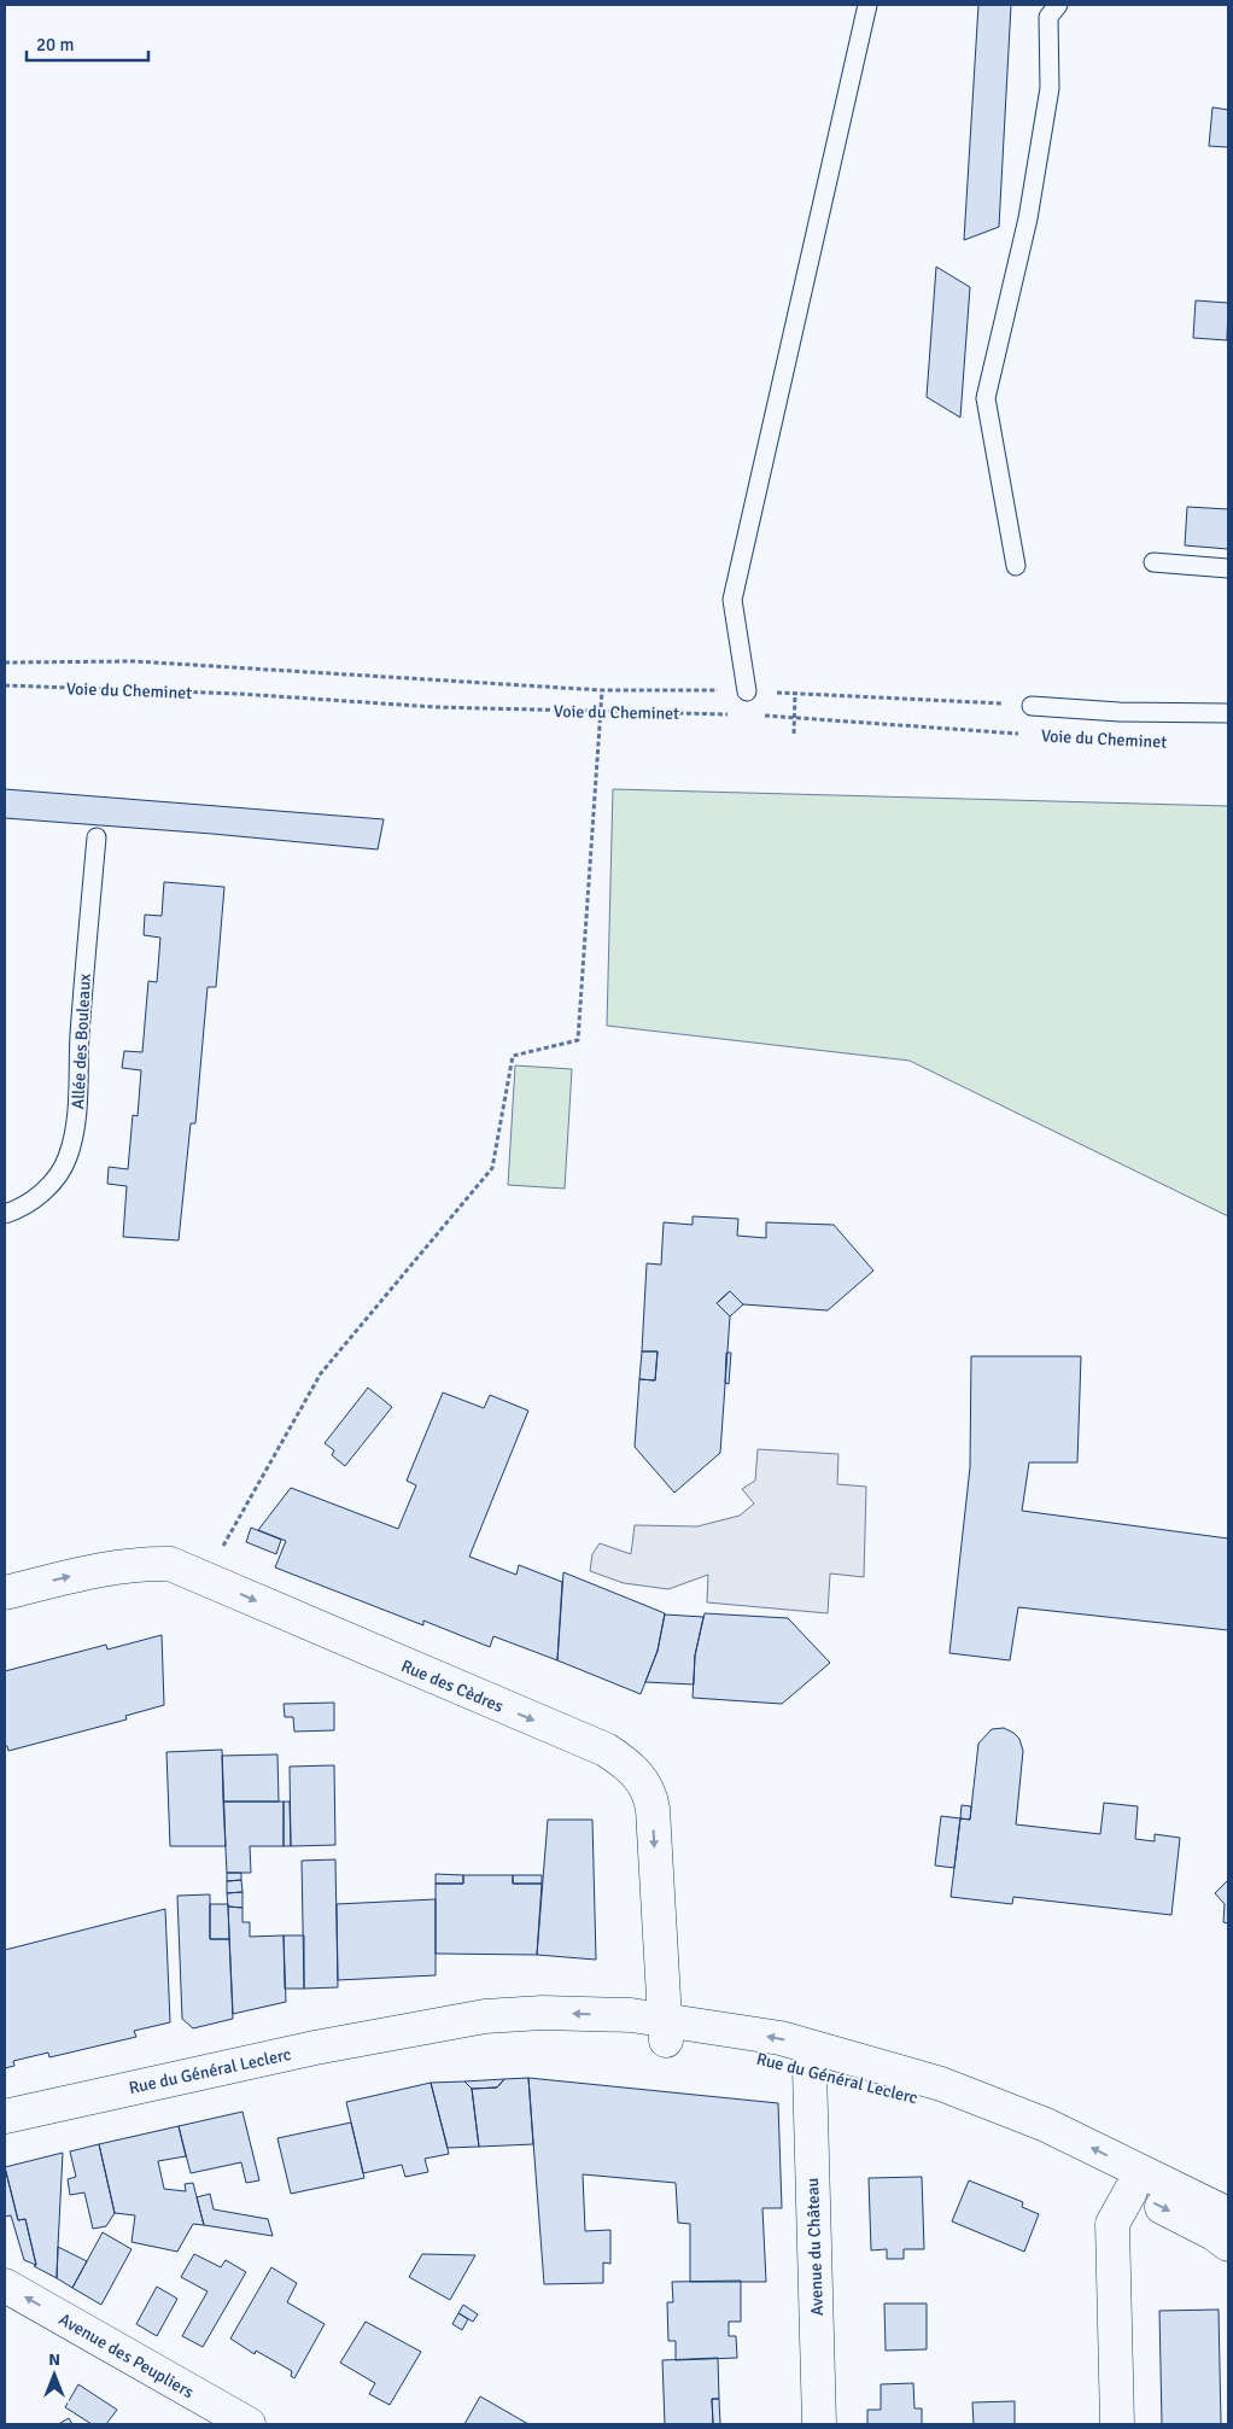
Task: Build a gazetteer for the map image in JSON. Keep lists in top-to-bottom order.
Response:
{
  "streets": {
    "street": [
      "Rue des Cèdres",
      "Rue du Général Leclerc",
      "Avenue du Château",
      "Avenue des Peupliers"
    ],
    "lane": ["Voie du Cheminet", "Allée des Bouleaux"]
  },
  "crossings": [
    ["Rue des Cèdres", "Rue du Général Leclerc"],
    ["Rue du Général Leclerc", "Avenue du Château"]
  ],
  "one_way": ["Rue des Cèdres", "Avenue des Peupliers"],
  "scale_bar": "20 m",
  "north": "top"
}
